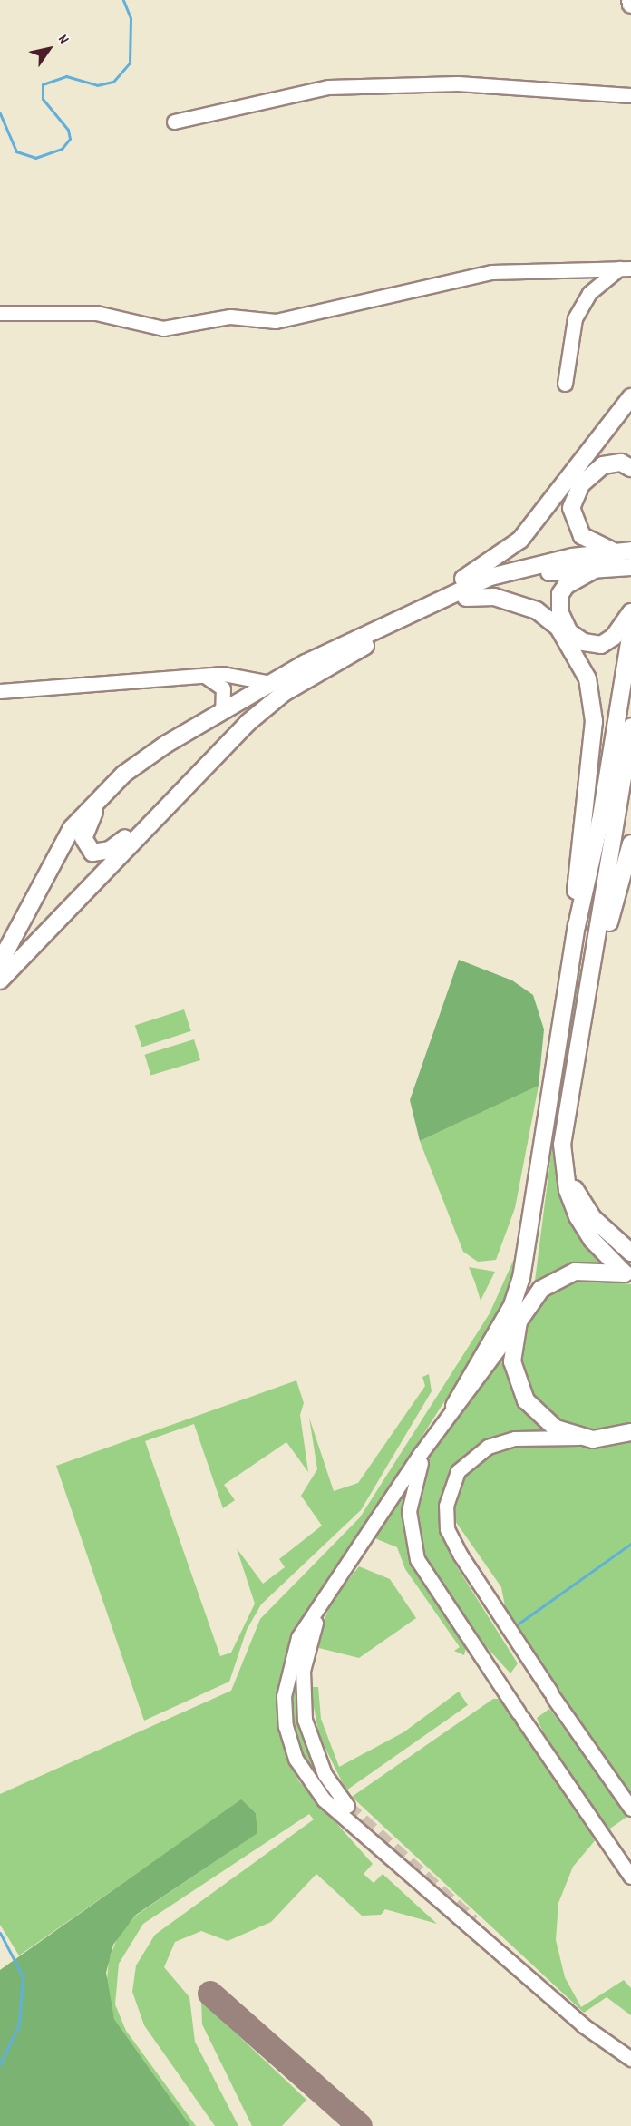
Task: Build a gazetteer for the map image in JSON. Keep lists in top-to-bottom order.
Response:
{
  "north": "top right"
}
